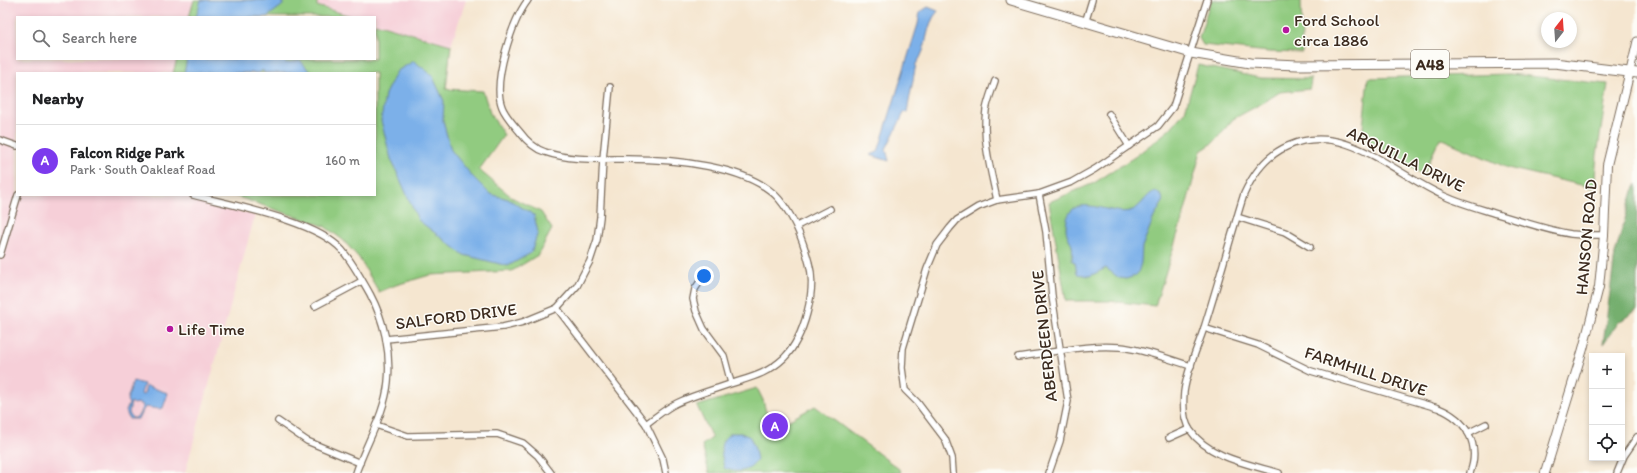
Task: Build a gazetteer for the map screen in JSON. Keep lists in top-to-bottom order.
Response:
{
  "streets": {
    "main road": ["A48", "HANSON ROAD"],
    "street": [
      "ARQUILLA DRIVE",
      "SALFORD DRIVE",
      "ABERDEEN DRIVE",
      "FARMHILL DRIVE"
    ]
  },
  "crossings": [
    ["A48", "HANSON ROAD"],
    ["ARQUILLA DRIVE", "HANSON ROAD"],
    ["ARQUILLA DRIVE", "FARMHILL DRIVE"]
  ],
  "places": ["Ford School circa 1886", "Life Time"],
  "north": "top",
  "page": {
    "search": "Search here",
    "heading": "Nearby",
    "list": [
      {
        "mark": "A",
        "name": "Falcon Ridge Park",
        "note": "Park · South Oakleaf Road",
        "value": "160 m"
      }
    ],
    "map_buttons": ["+", "−"],
    "pins": "A"
  }
}
